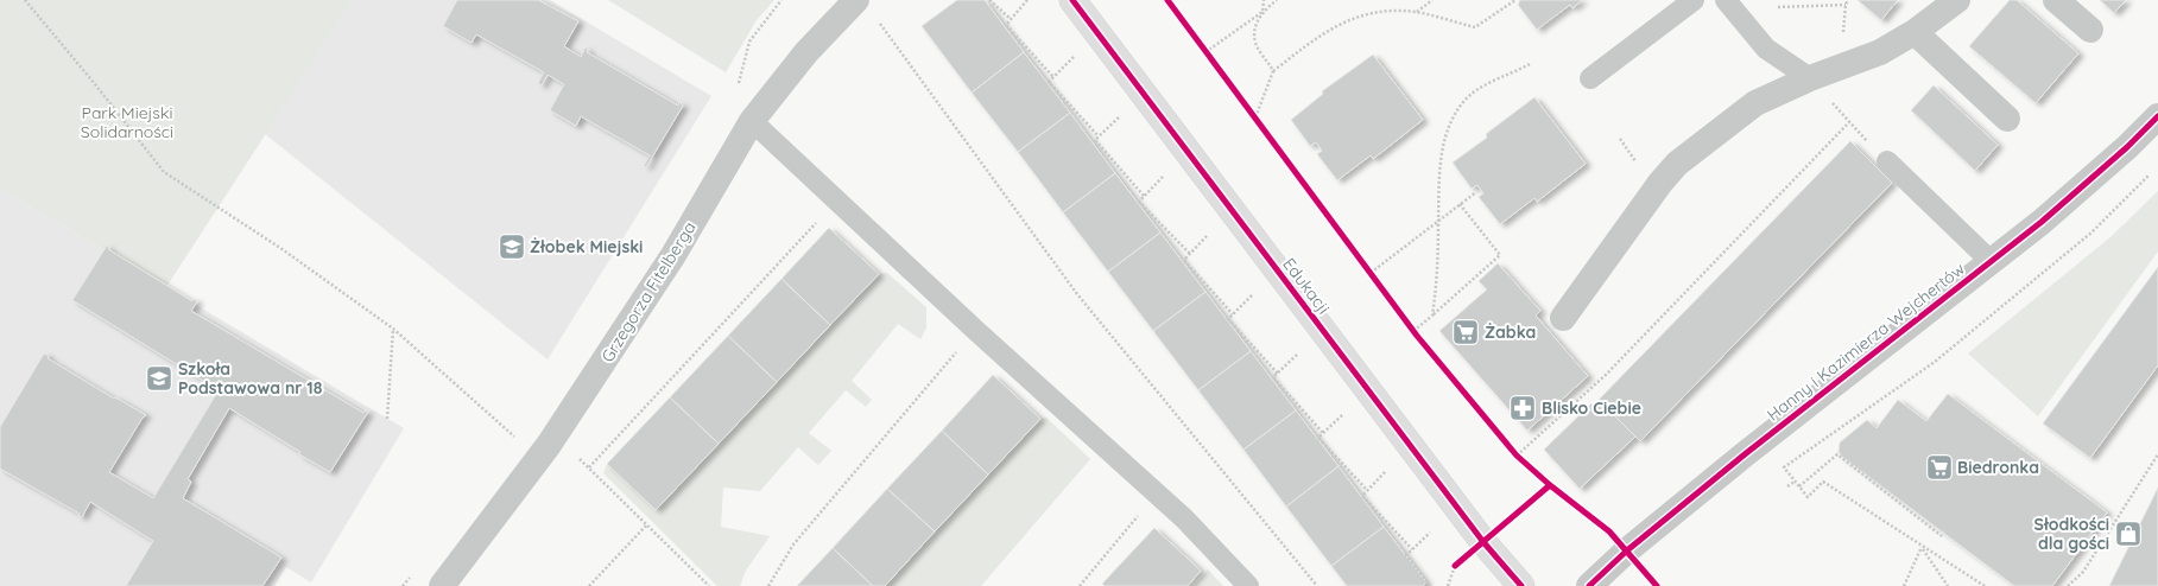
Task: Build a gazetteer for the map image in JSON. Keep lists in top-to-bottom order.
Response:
{
  "streets": {
    "street": ["Edukacji", "Grzegorza Fitelberga", "Hanny i Kazimierza Wejchertów"]
  },
  "parks": ["Park Miejski Solidarności"],
  "places": {
    "school or university": ["Żłobek Miejski", "Szkoła Podstawowa nr 18"],
    "supermarket": ["Żabka", "Biedronka"],
    "pharmacy": ["Blisko Ciebie"],
    "shop": ["Słodkości dla gości"]
  }
}
